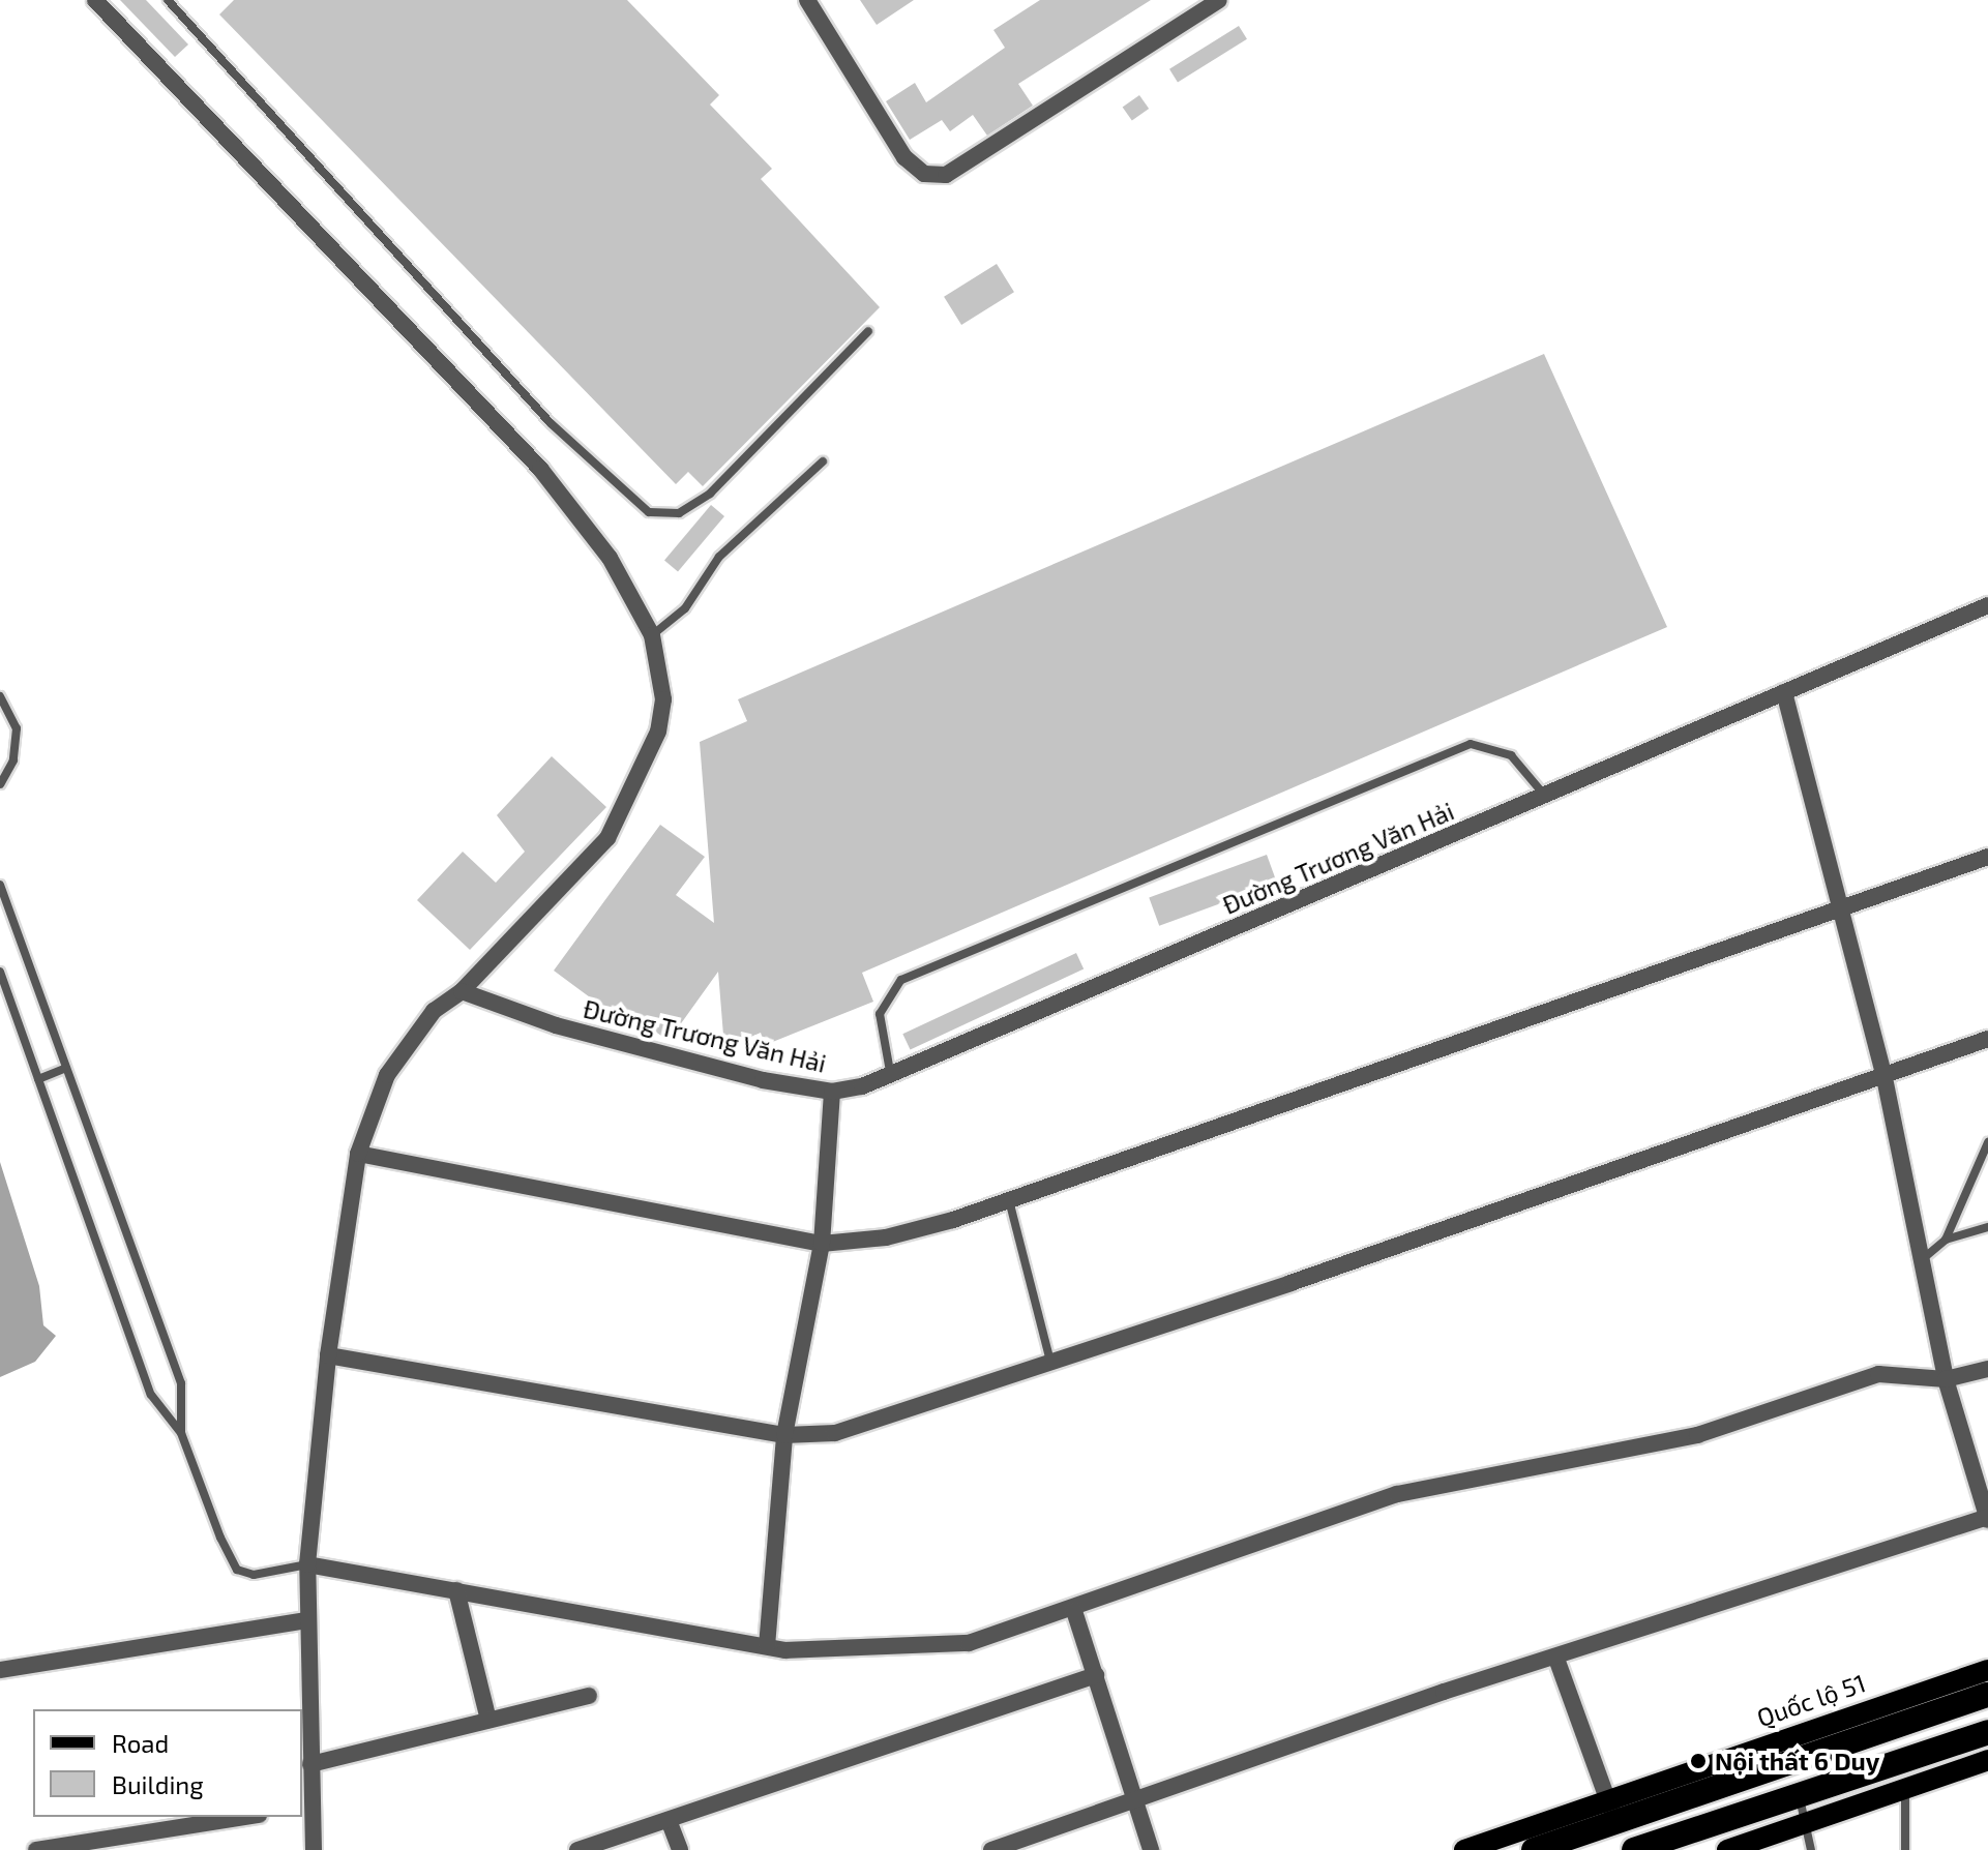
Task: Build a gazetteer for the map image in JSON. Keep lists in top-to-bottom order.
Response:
{
  "streets": {
    "highway": ["Quốc lộ 51"],
    "street": ["Đường Trương Văn Hải"]
  },
  "places": ["Nội thất 6 Duy"],
  "legend": ["Road", "Building"]
}
